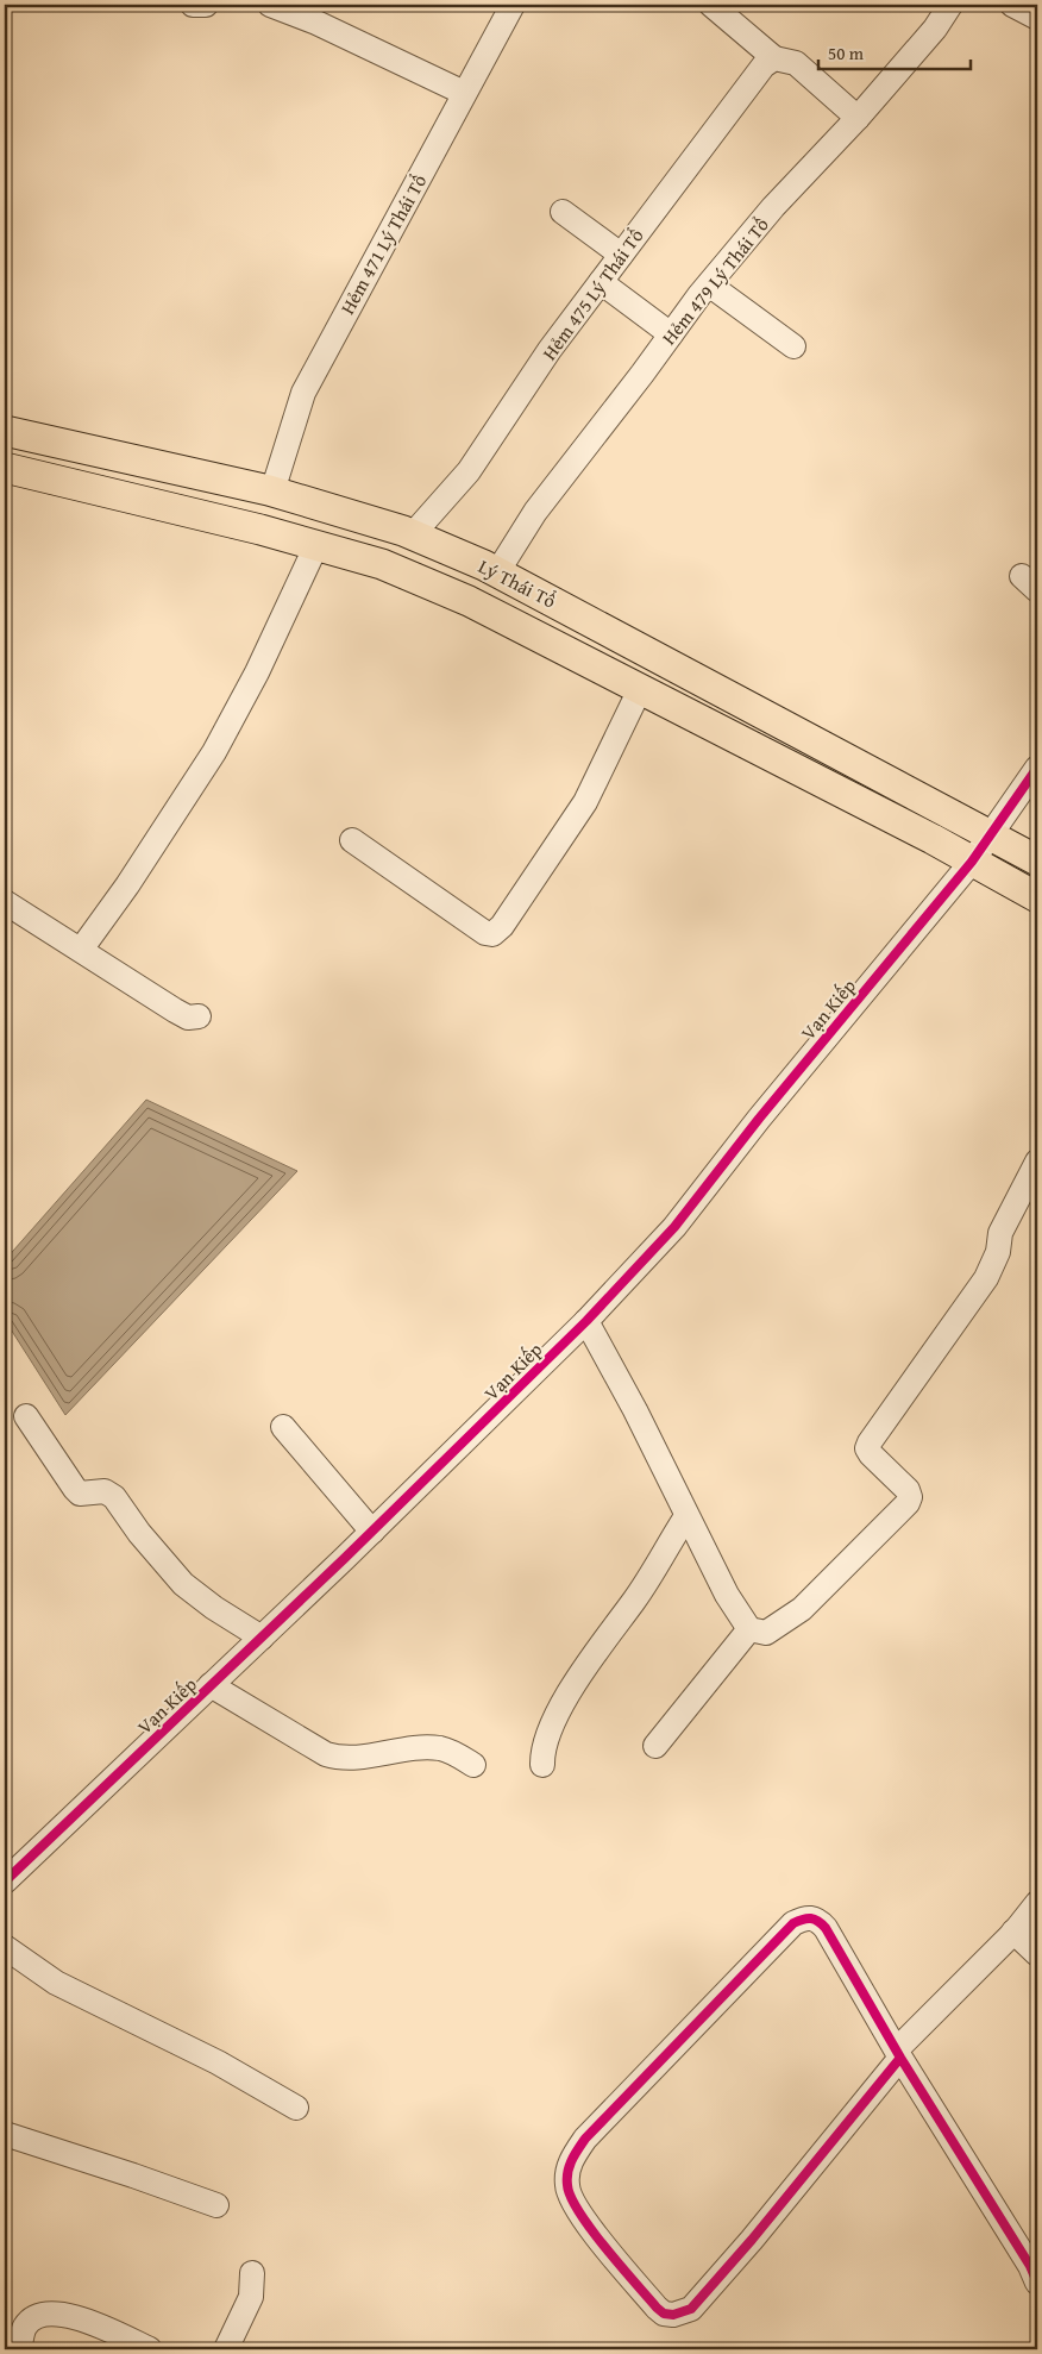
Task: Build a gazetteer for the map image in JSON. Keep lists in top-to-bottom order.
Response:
{
  "streets": {
    "main road": ["Lý Thái Tổ"],
    "street": [
      "Hẻm 471 Lý Thái Tổ",
      "Hẻm 479 Lý Thái Tổ",
      "Hẻm 475 Lý Thái Tổ",
      "Vạn Kiếp"
    ]
  },
  "crossings": [
    ["Hẻm 471 Lý Thái Tổ", "Lý Thái Tổ"],
    ["Hẻm 479 Lý Thái Tổ", "Lý Thái Tổ"],
    ["Hẻm 475 Lý Thái Tổ", "Lý Thái Tổ"],
    ["Lý Thái Tổ", "Vạn Kiếp"]
  ],
  "scale_bar": "50 m"
}
